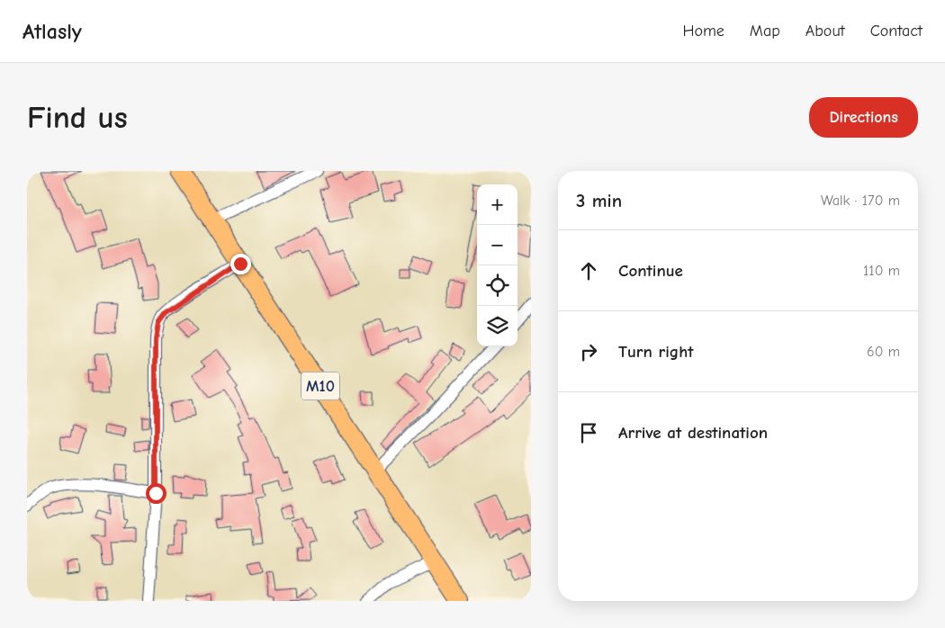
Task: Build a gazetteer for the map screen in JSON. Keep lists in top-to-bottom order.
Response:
{
  "streets": {
    "highway": ["M10"]
  },
  "page": {
    "header": "Atlasly",
    "nav": [
      "Home",
      "Map",
      "About",
      "Contact"
    ],
    "buttons": "Directions",
    "title": "Find us",
    "heading": ["3 min", "Walk · 170 m"],
    "map_buttons": ["+", "−"],
    "list": [
      ["Continue", "110 m"],
      ["Turn right", "60 m"],
      "Arrive at destination"
    ]
  }
}
